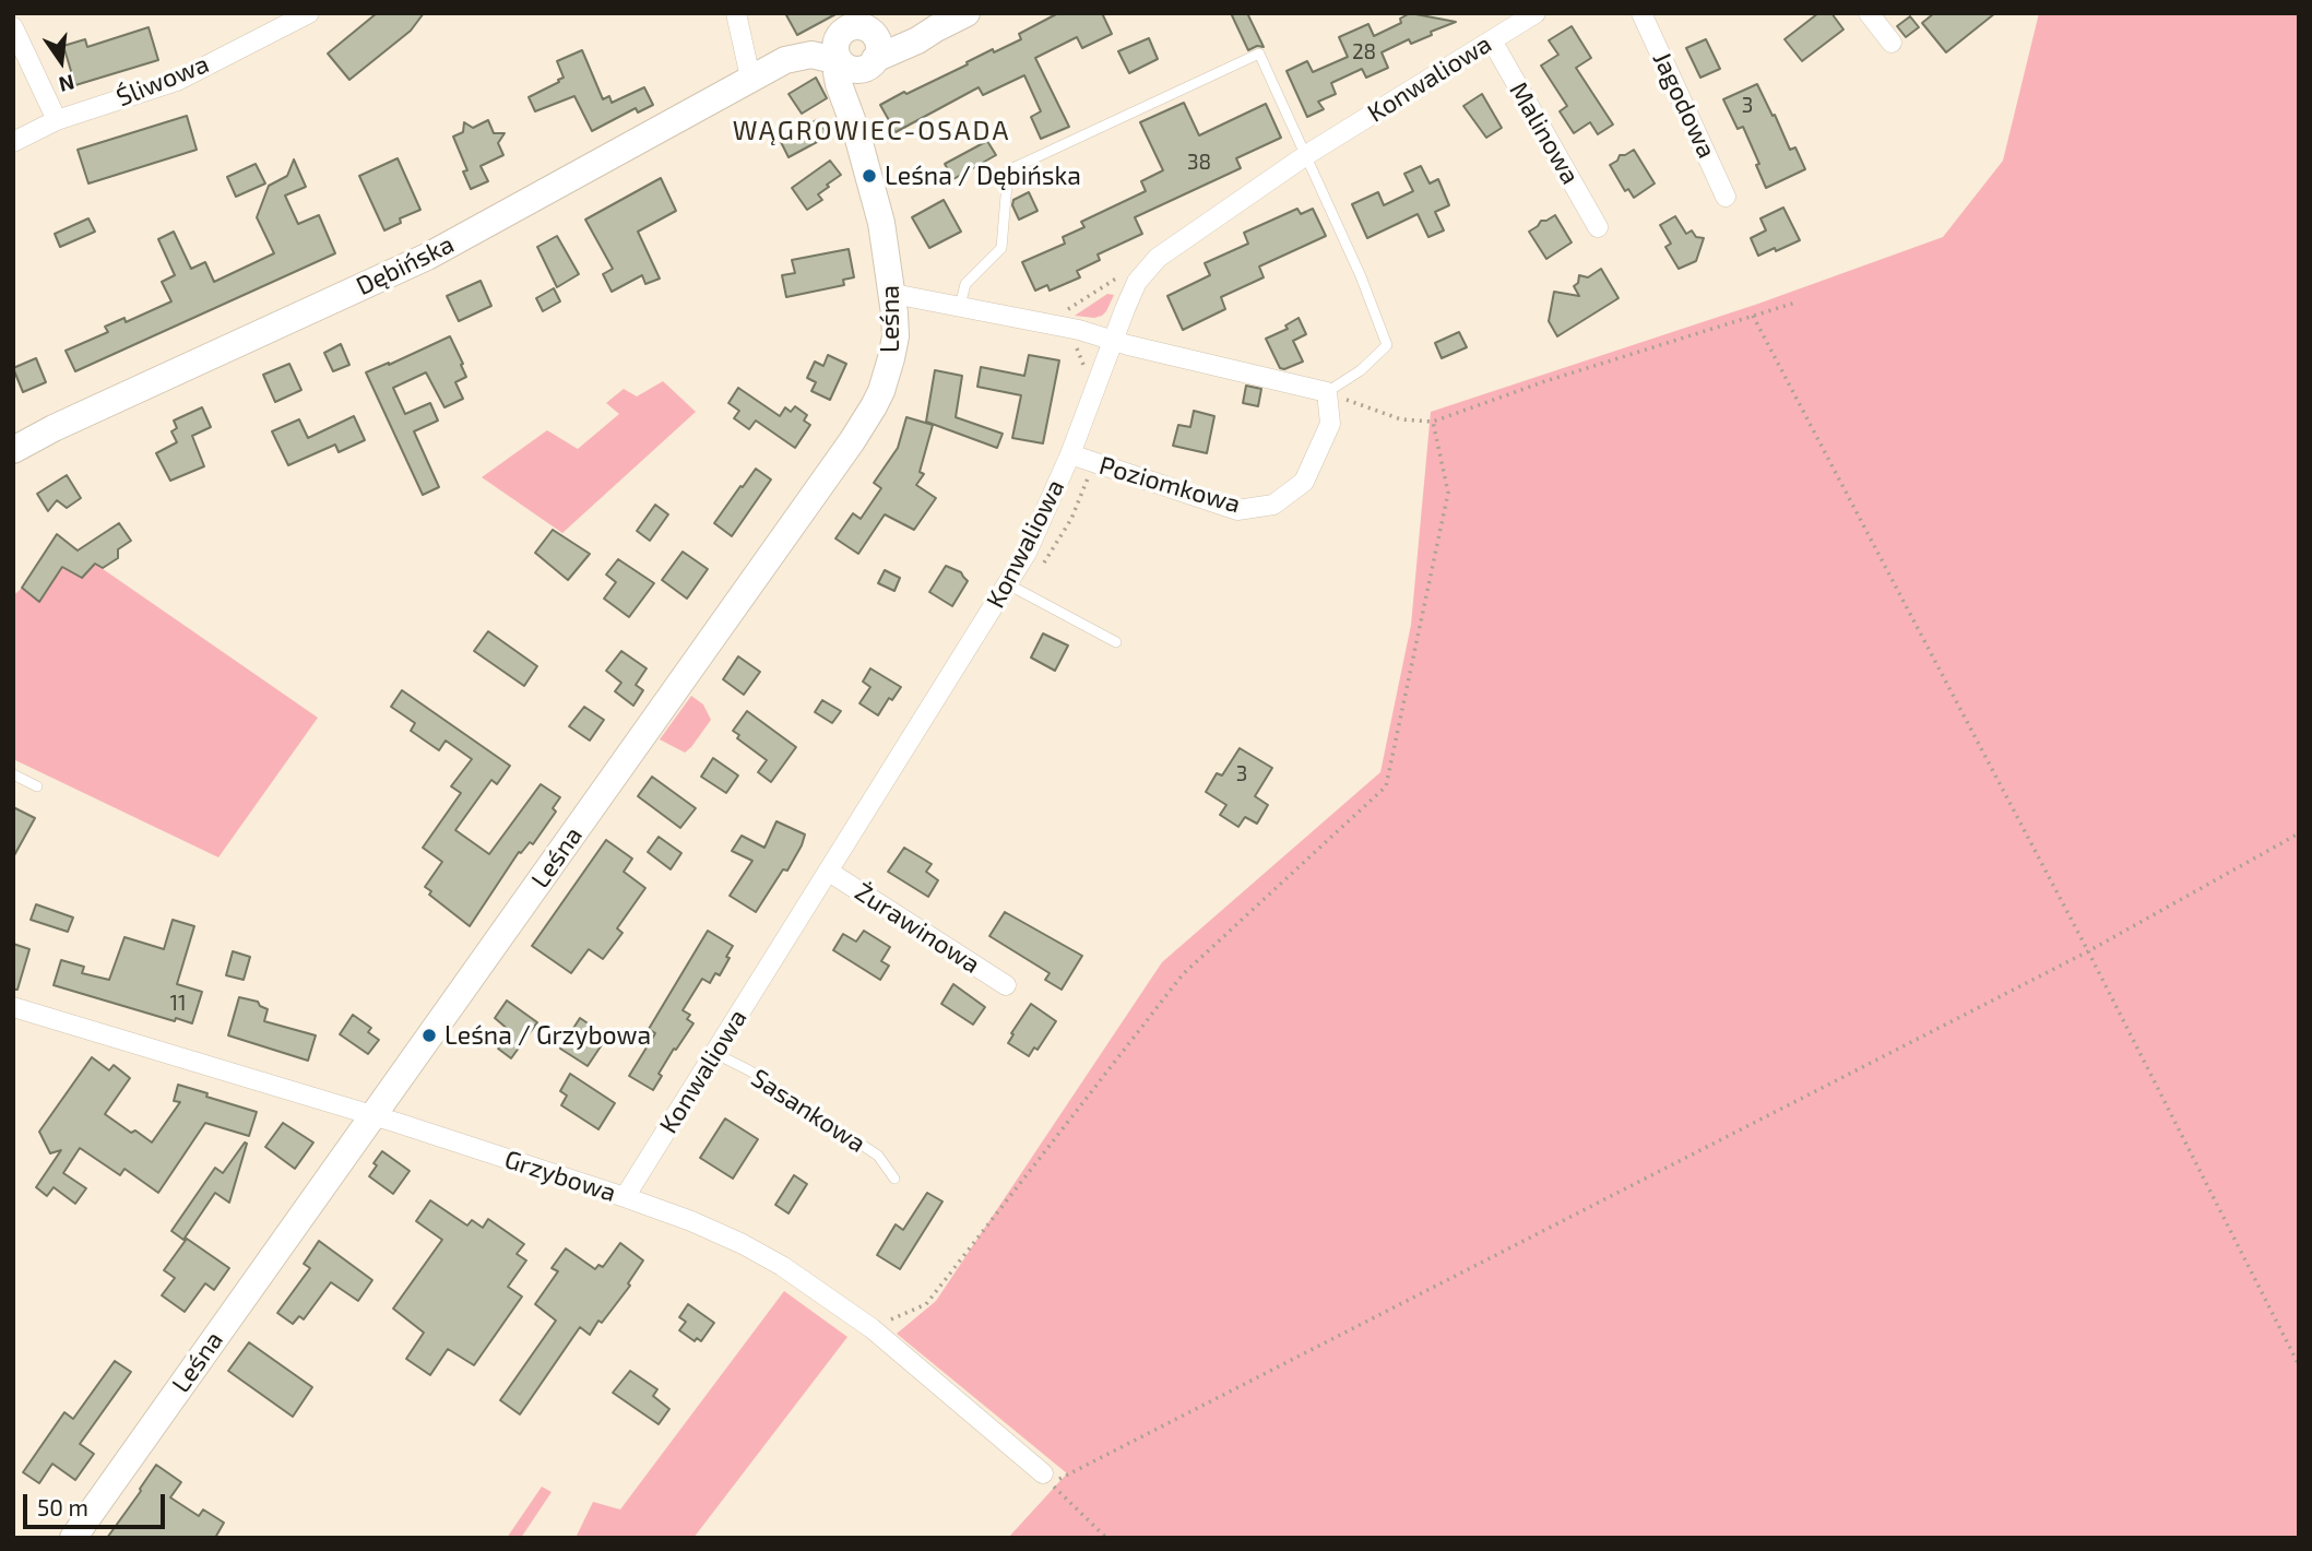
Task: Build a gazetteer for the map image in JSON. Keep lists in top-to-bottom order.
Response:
{
  "streets": {
    "street": [
      "Konwaliowa",
      "Śliwowa",
      "Jagodowa",
      "Malinowa",
      "Dębińska",
      "Leśna",
      "Poziomkowa",
      "Żurawinowa",
      "Grzybowa"
    ],
    "lane": ["Sasankowa"]
  },
  "crossings": [
    ["Konwaliowa", "Malinowa"],
    ["Konwaliowa", "Poziomkowa"],
    ["Konwaliowa", "Żurawinowa"],
    ["Konwaliowa", "Sasankowa"],
    ["Konwaliowa", "Grzybowa"],
    ["Dębińska", "Leśna"],
    ["Leśna", "Grzybowa"]
  ],
  "districts": ["WĄGROWIEC-OSADA"],
  "places": ["Leśna / Dębińska", "Leśna / Grzybowa"],
  "house_numbers": [
    "28",
    "3",
    "38",
    "3",
    "11"
  ],
  "scale_bar": "50 m",
  "north": "bottom"
}
